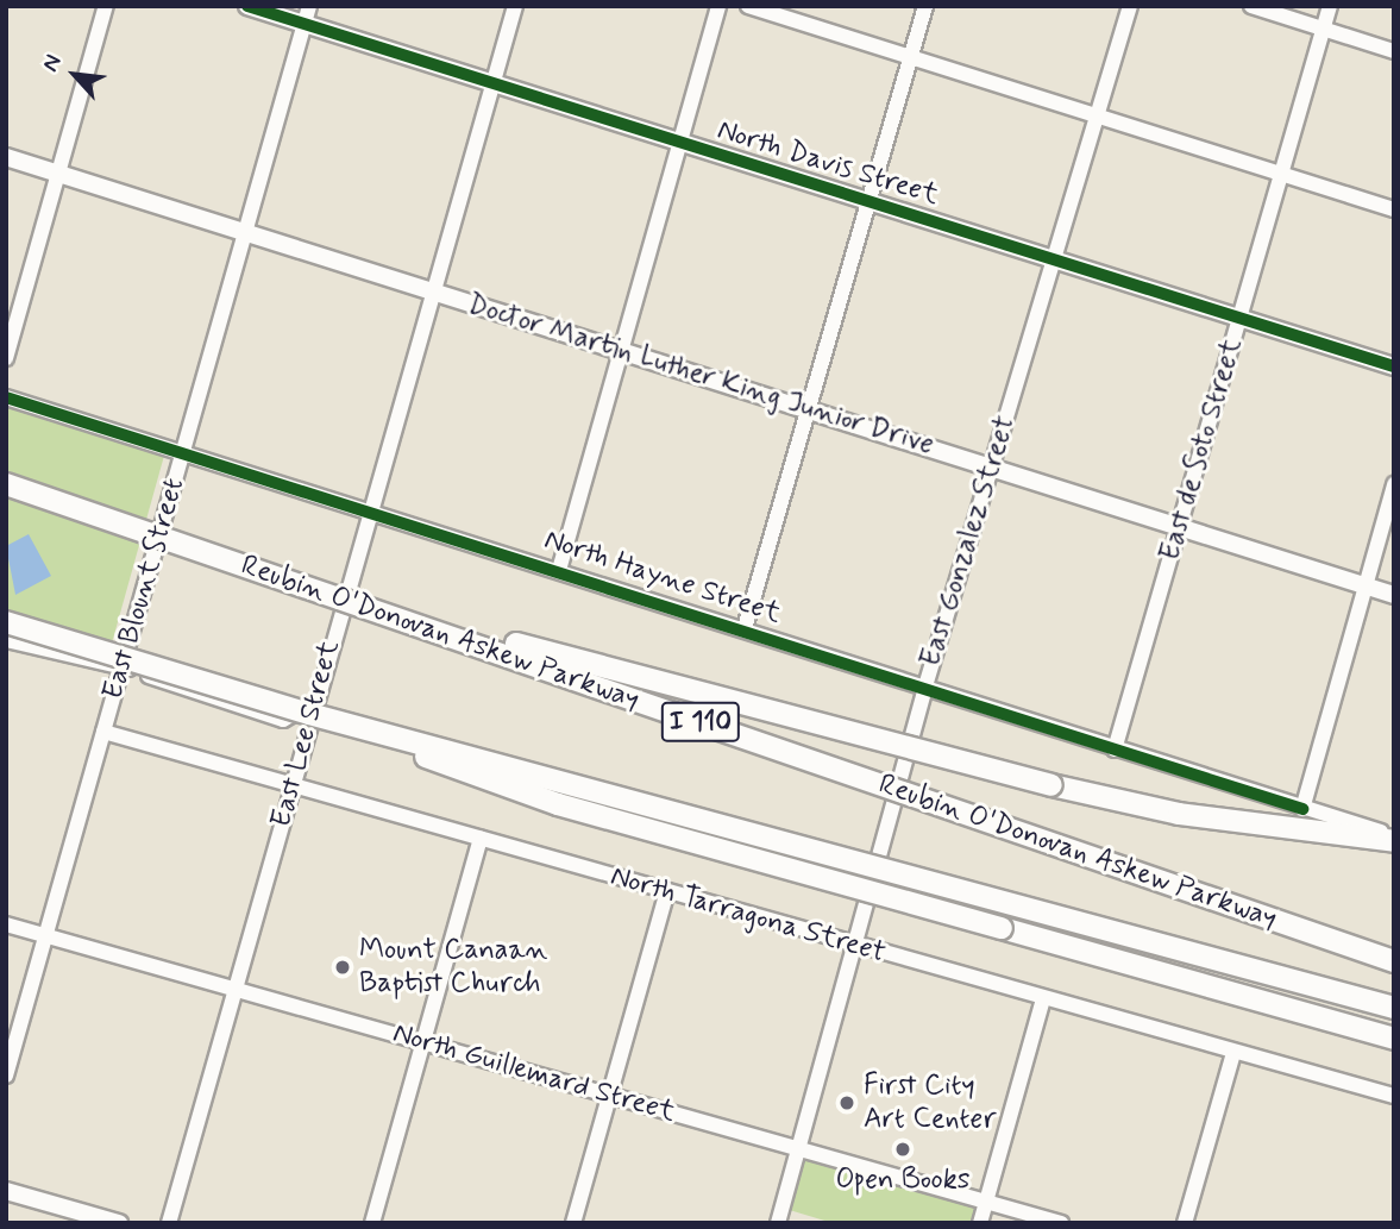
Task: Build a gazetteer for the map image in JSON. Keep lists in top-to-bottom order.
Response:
{
  "streets": {
    "highway": ["Reubin O'Donovan Askew Parkway", "I 110"],
    "main road": ["North Davis Street", "Doctor Martin Luther King Junior Drive"],
    "street": [
      "East de Soto Street",
      "East Gonzalez Street",
      "North Hayne Street",
      "East Blount Street",
      "East Lee Street",
      "North Tarragona Street",
      "North Guillemard Street"
    ]
  },
  "crossings": [
    ["North Davis Street", "East de Soto Street"],
    ["North Davis Street", "East Gonzalez Street"],
    ["North Davis Street", "East Blount Street"],
    ["North Davis Street", "East Lee Street"],
    ["Doctor Martin Luther King Junior Drive", "East de Soto Street"],
    ["Doctor Martin Luther King Junior Drive", "East Gonzalez Street"],
    ["Doctor Martin Luther King Junior Drive", "East Blount Street"],
    ["Doctor Martin Luther King Junior Drive", "East Lee Street"],
    ["East de Soto Street", "North Hayne Street"],
    ["East Gonzalez Street", "North Hayne Street"],
    ["East Gonzalez Street", "North Tarragona Street"],
    ["East Gonzalez Street", "North Guillemard Street"],
    ["North Hayne Street", "East Blount Street"],
    ["North Hayne Street", "East Lee Street"],
    ["East Blount Street", "North Tarragona Street"],
    ["East Blount Street", "North Guillemard Street"],
    ["East Lee Street", "North Tarragona Street"],
    ["East Lee Street", "North Guillemard Street"]
  ],
  "places": ["Mount Canaan Baptist Church", "First City Art Center", "Open Books"],
  "north": "top left"
}
